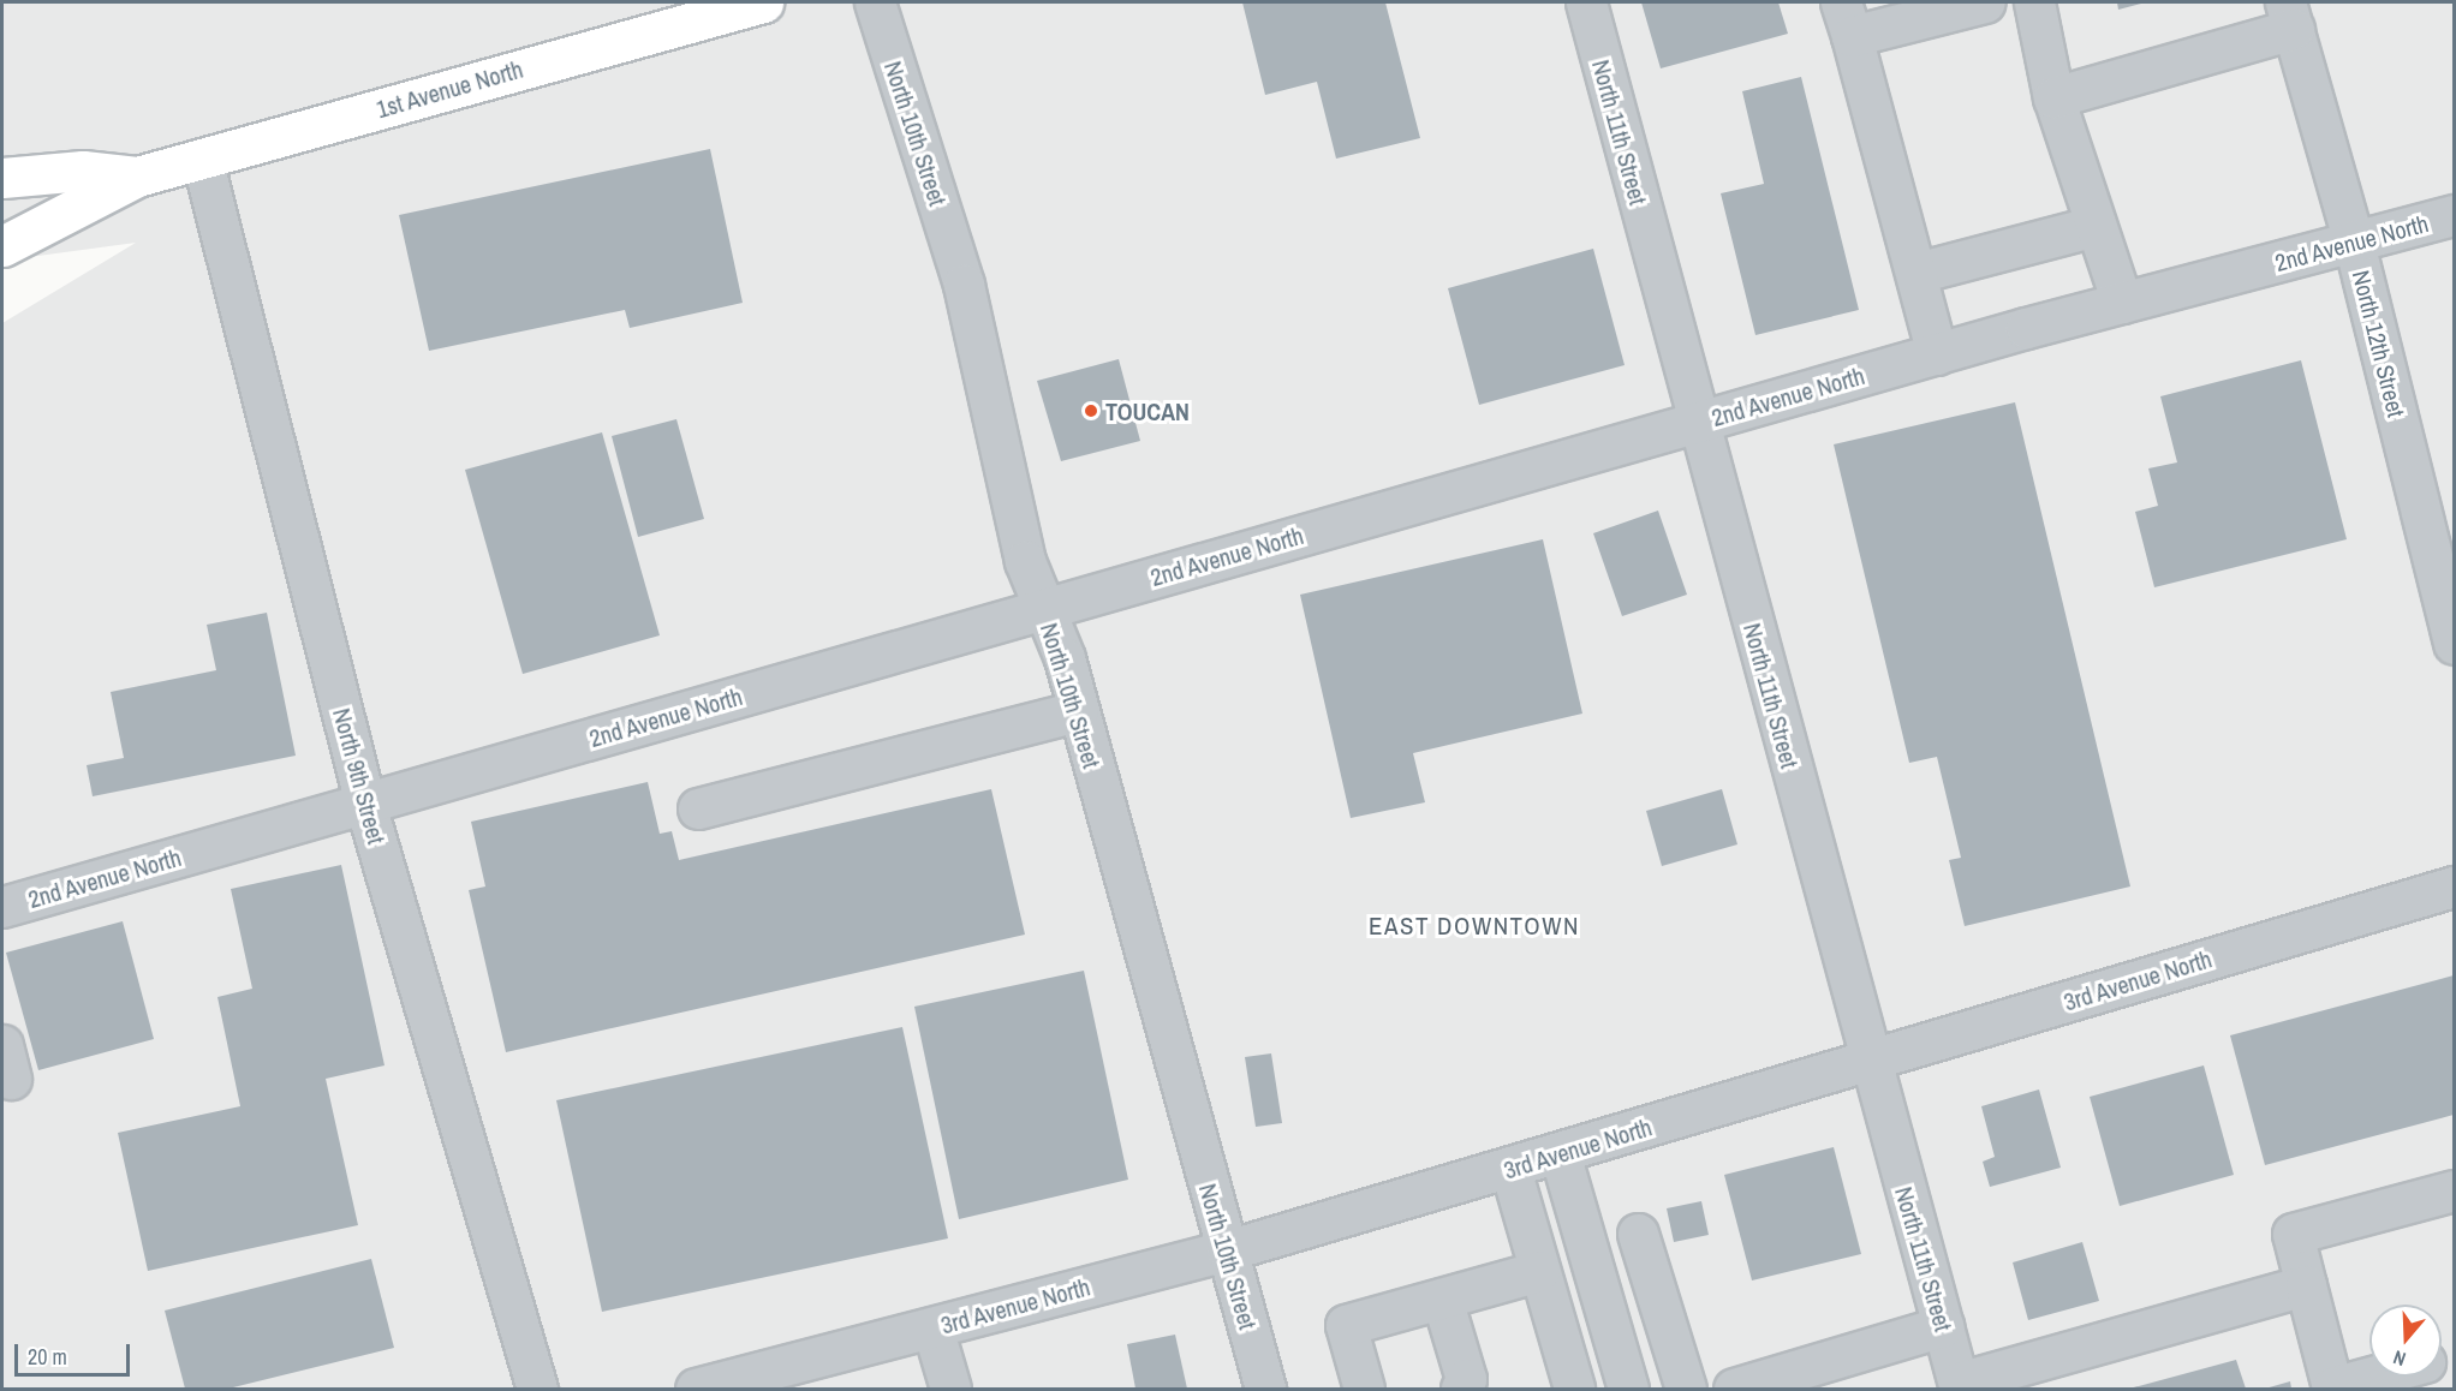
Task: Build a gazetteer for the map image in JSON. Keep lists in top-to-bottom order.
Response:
{
  "streets": {
    "main road": ["1st Avenue North"],
    "street": [
      "North 11th Street",
      "North 10th Street",
      "2nd Avenue North",
      "North 12th Street",
      "North 9th Street",
      "3rd Avenue North"
    ]
  },
  "crossings": [
    ["1st Avenue North", "North 9th Street"],
    ["North 11th Street", "2nd Avenue North"],
    ["North 11th Street", "3rd Avenue North"],
    ["North 10th Street", "2nd Avenue North"],
    ["North 10th Street", "3rd Avenue North"],
    ["2nd Avenue North", "North 12th Street"],
    ["2nd Avenue North", "North 9th Street"]
  ],
  "districts": ["EAST DOWNTOWN"],
  "places": ["TOUCAN"],
  "scale_bar": "20 m",
  "north": "bottom"
}
